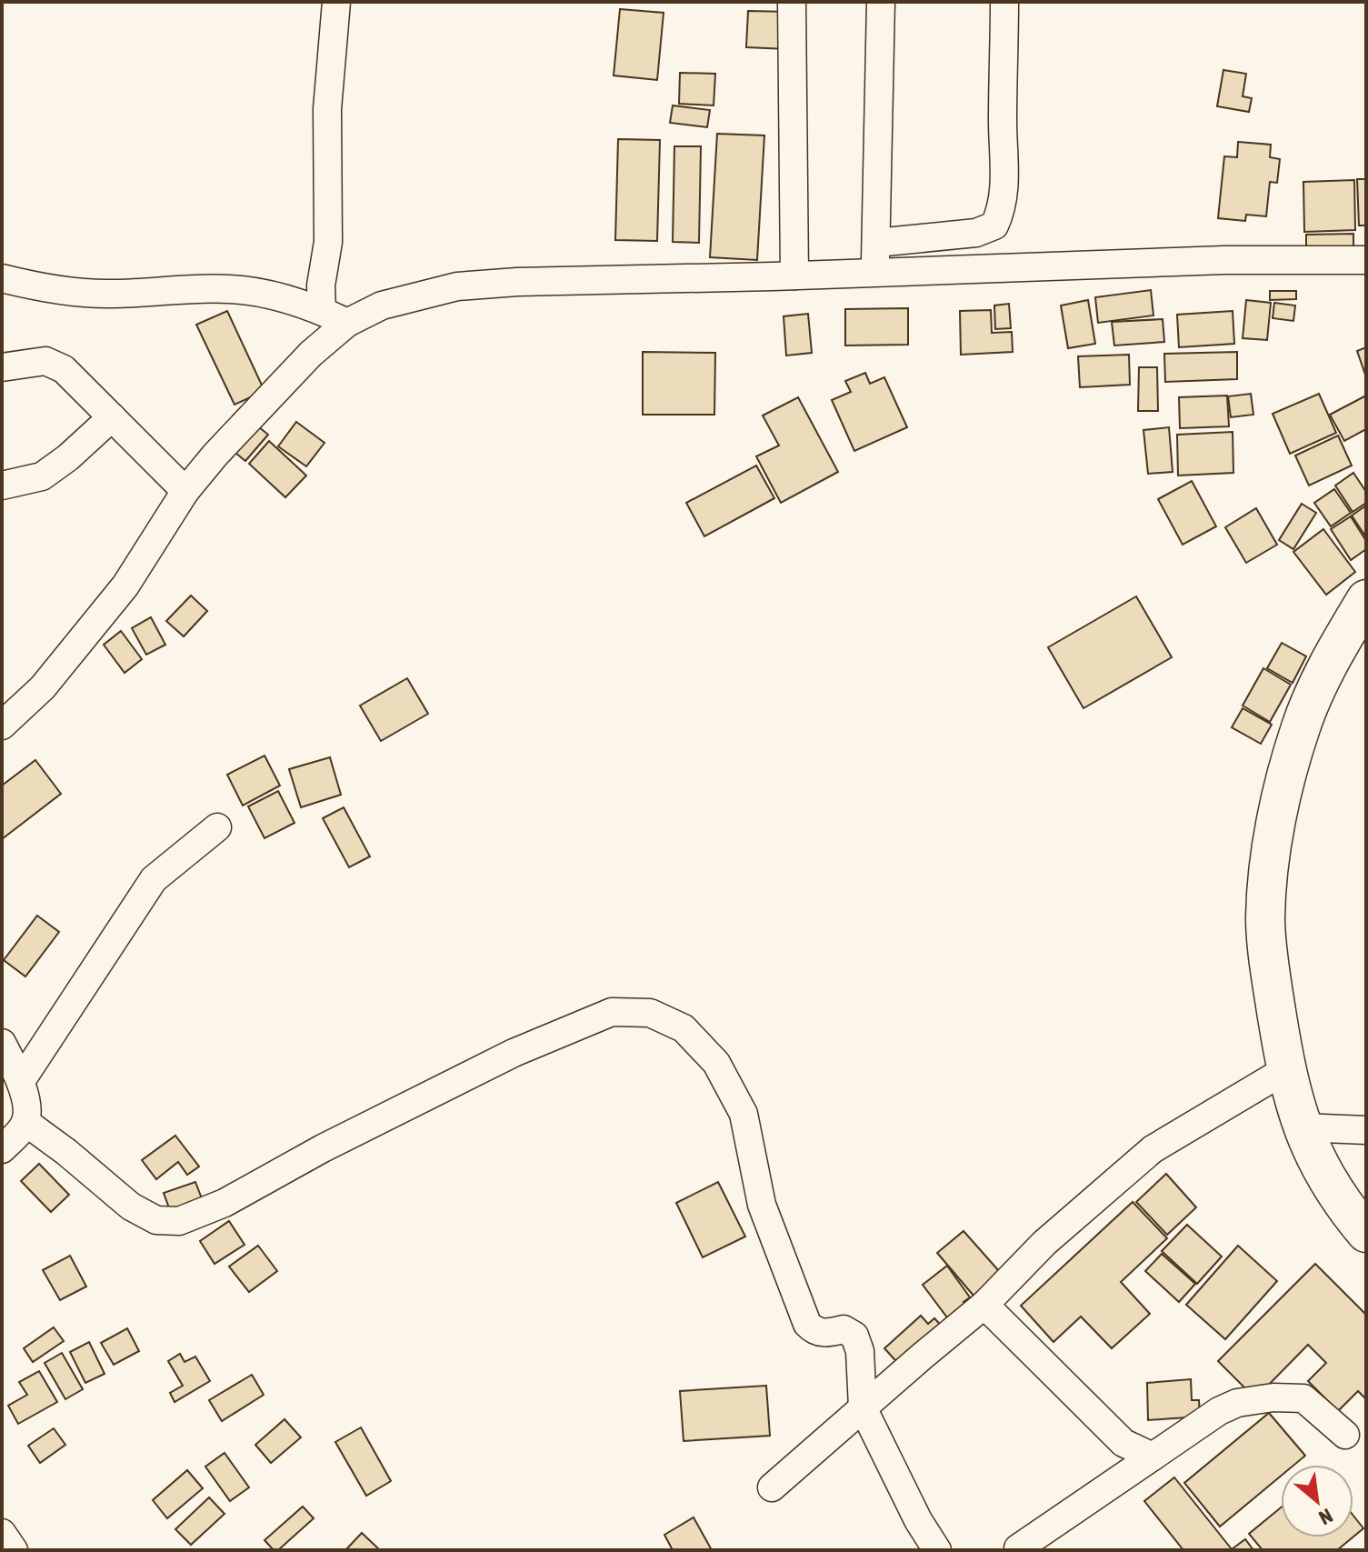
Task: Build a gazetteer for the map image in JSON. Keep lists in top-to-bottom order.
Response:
{
  "north": "bottom right"
}
